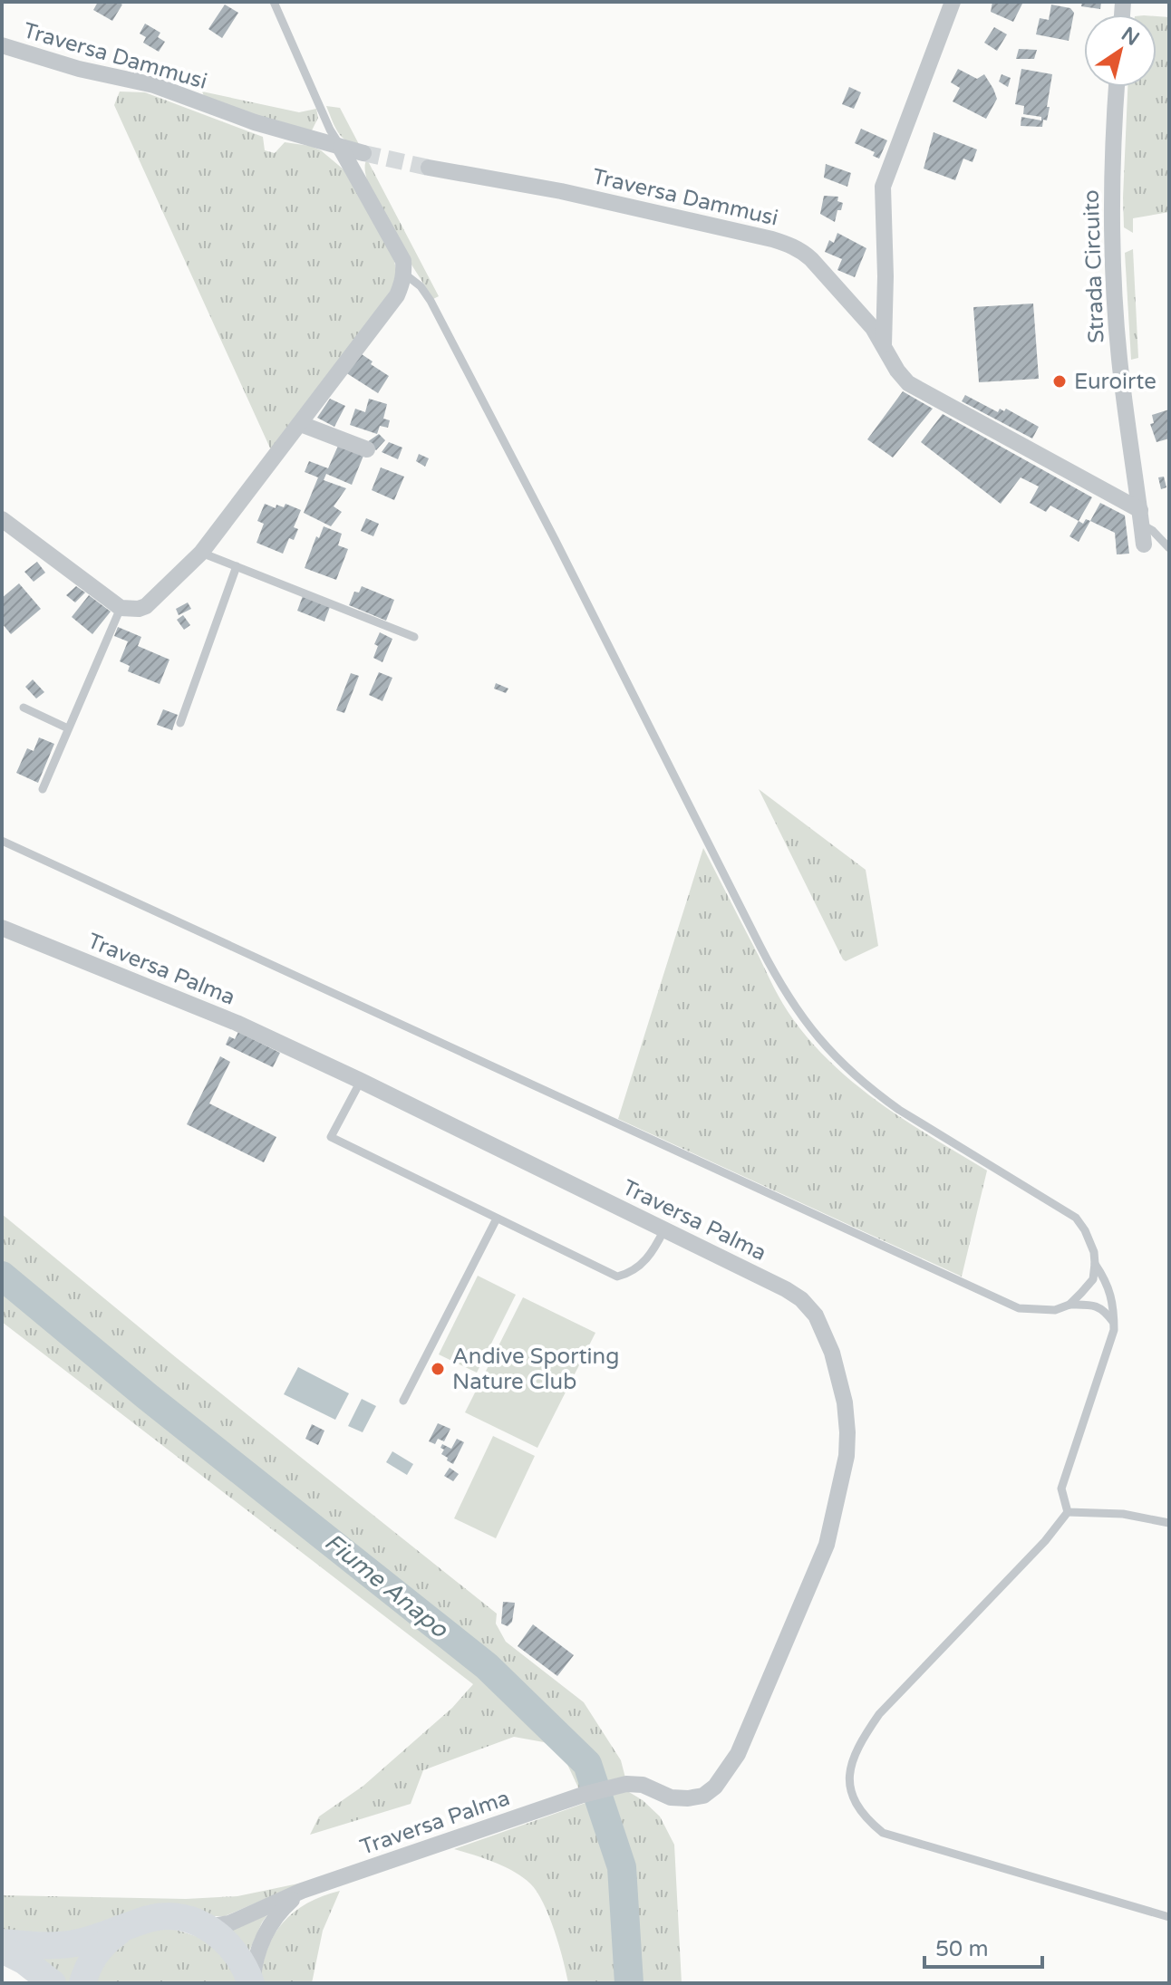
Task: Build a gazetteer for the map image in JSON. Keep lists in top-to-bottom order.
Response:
{
  "streets": {
    "street": ["Traversa Dammusi", "Strada Circuito", "Traversa Palma"]
  },
  "crossings": [
    ["Traversa Dammusi", "Strada Circuito"]
  ],
  "water": ["Fiume Anapo"],
  "places": ["Euroirte", "Andive Sporting Nature Club"],
  "scale_bar": "50 m",
  "north": "top right"
}
